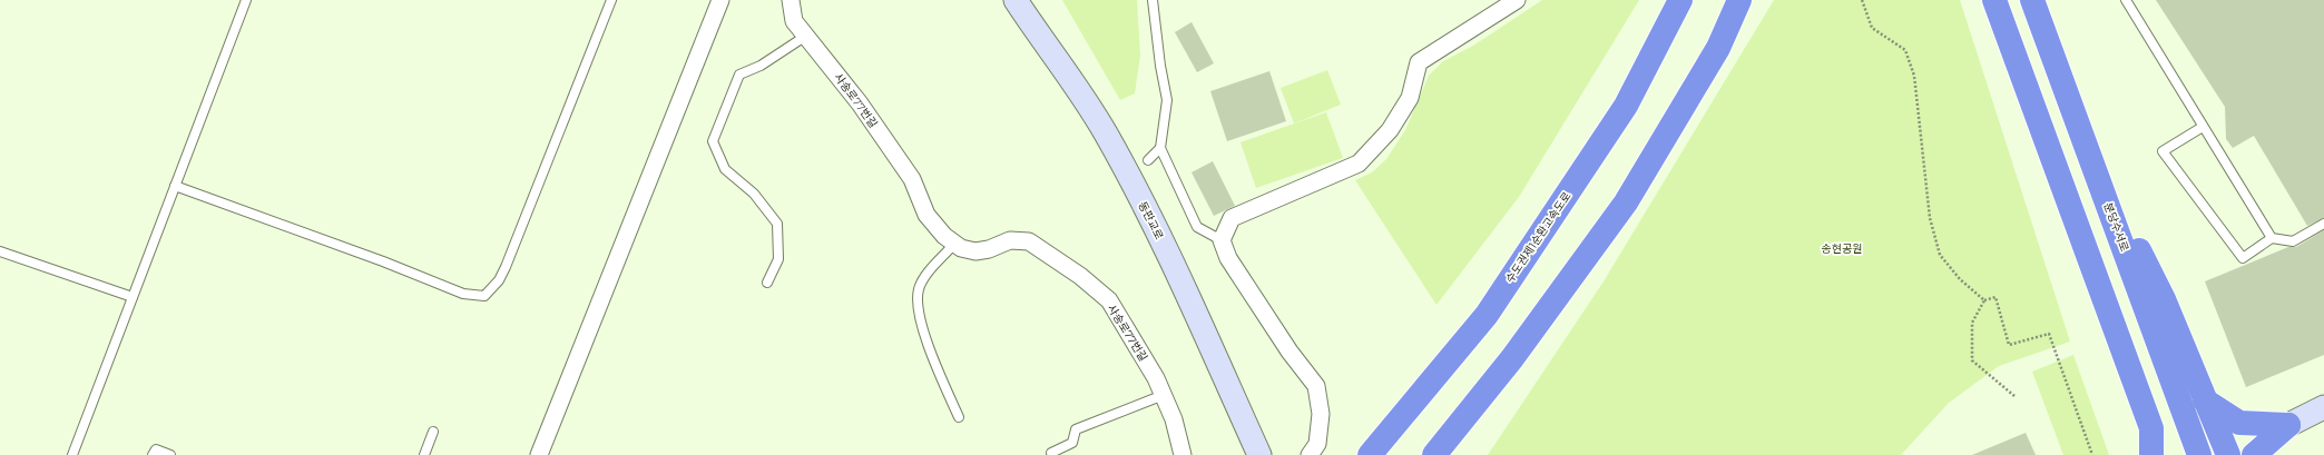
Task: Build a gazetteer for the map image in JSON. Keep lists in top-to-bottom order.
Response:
{
  "streets": {
    "highway": ["분당수서로", "수도권제1순환고속도로"],
    "main road": ["동판교로"],
    "street": ["사송로77번길"]
  },
  "parks": ["송현공원"]
}
